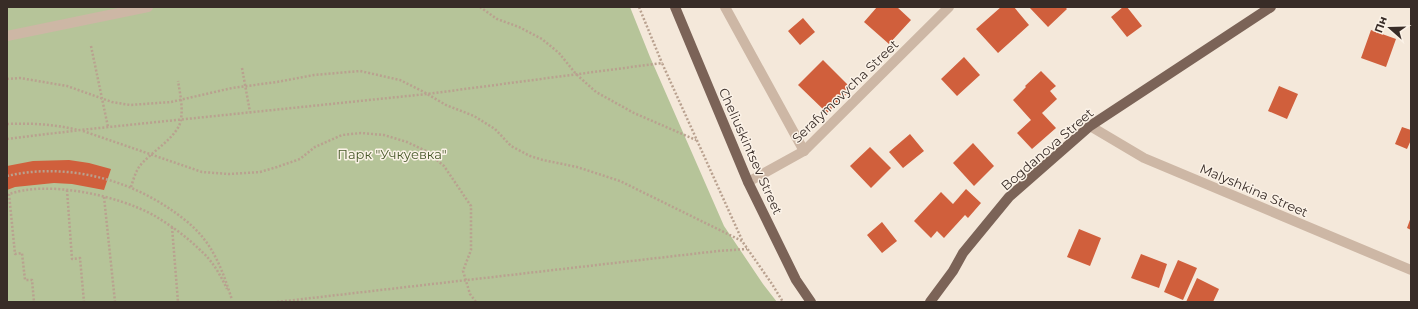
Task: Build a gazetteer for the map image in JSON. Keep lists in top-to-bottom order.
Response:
{
  "streets": {
    "main road": ["Bogdanova Street", "Cheliuskintsev Street"],
    "street": ["Serafymovycha Street", "Malyshkina Street"]
  },
  "crossings": [
    ["Serafymovycha Street", "Cheliuskintsev Street"],
    ["Bogdanova Street", "Malyshkina Street"]
  ],
  "parks": ["Парк \"Учкуевка\""],
  "north": "left"
}
